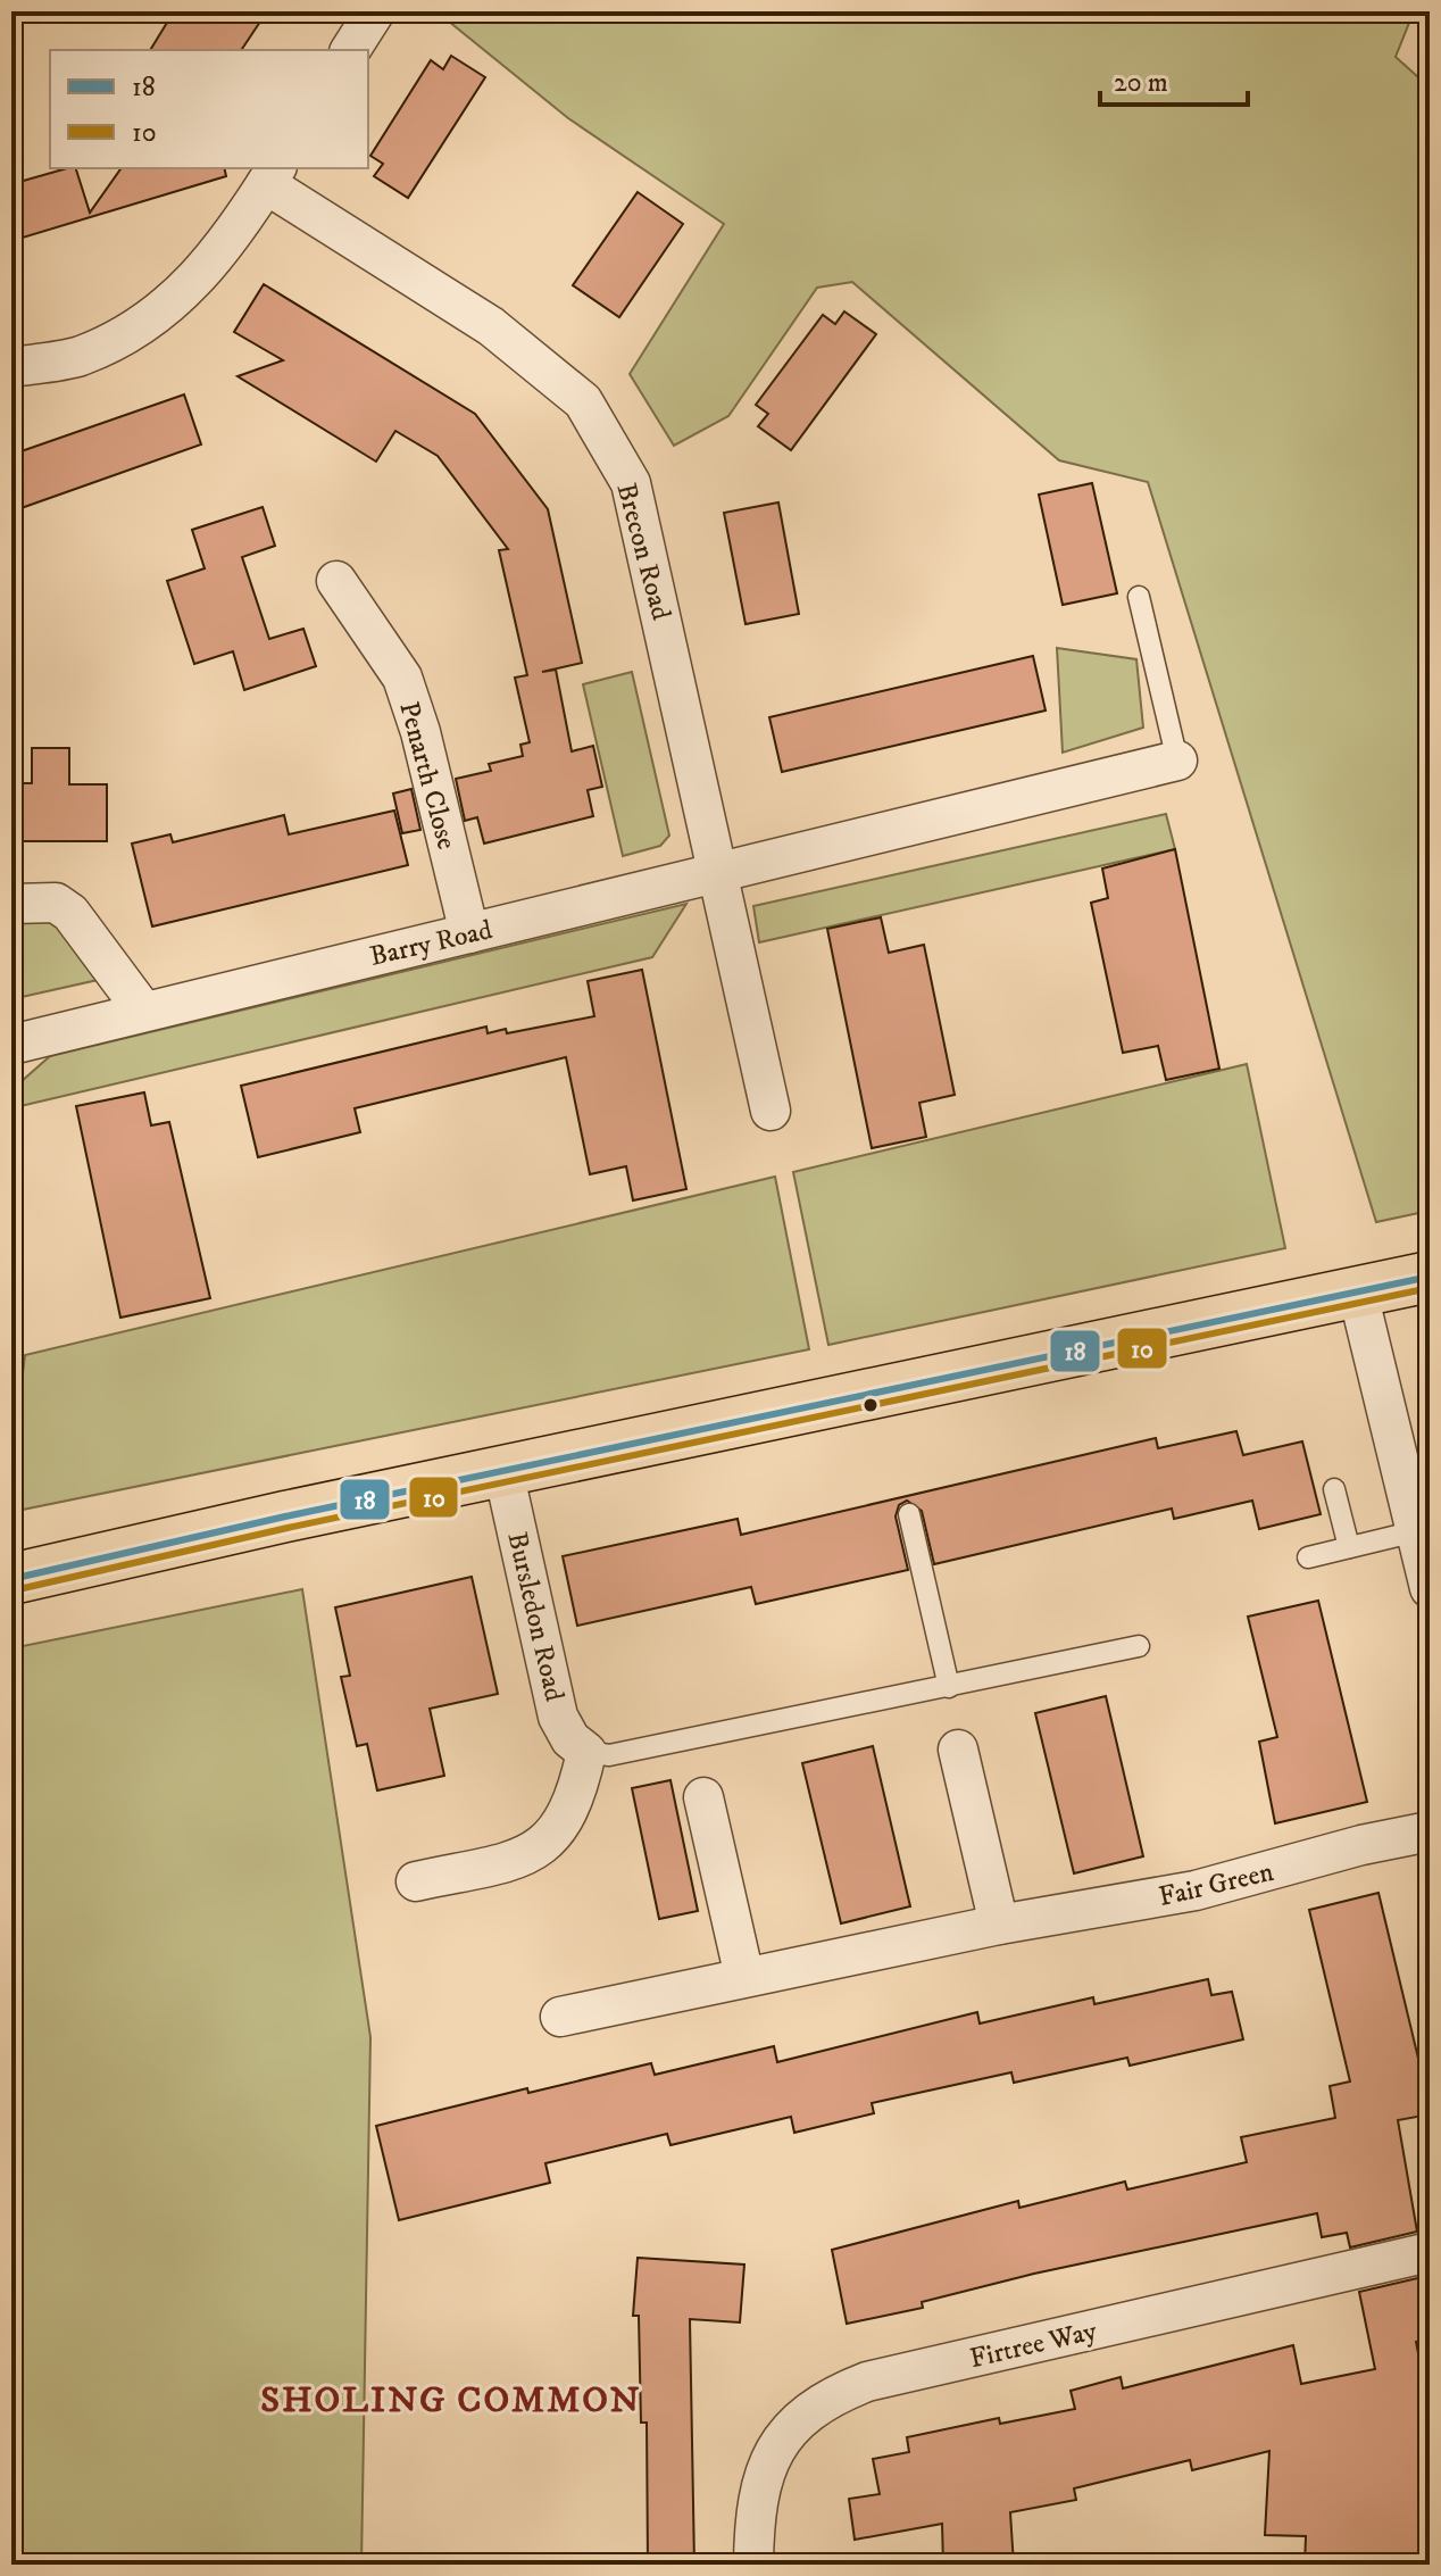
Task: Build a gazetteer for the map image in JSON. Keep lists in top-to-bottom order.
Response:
{
  "streets": {
    "street": [
      "Brecon Road",
      "Penarth Close",
      "Barry Road",
      "Bursledon Road",
      "Fair Green",
      "Firtree Way"
    ]
  },
  "crossings": [
    ["Brecon Road", "Barry Road"],
    ["Penarth Close", "Barry Road"]
  ],
  "districts": ["SHOLING COMMON"],
  "lines": ["transit line 18", "transit line 10"],
  "legend": ["18", "10"],
  "scale_bar": "20 m"
}
